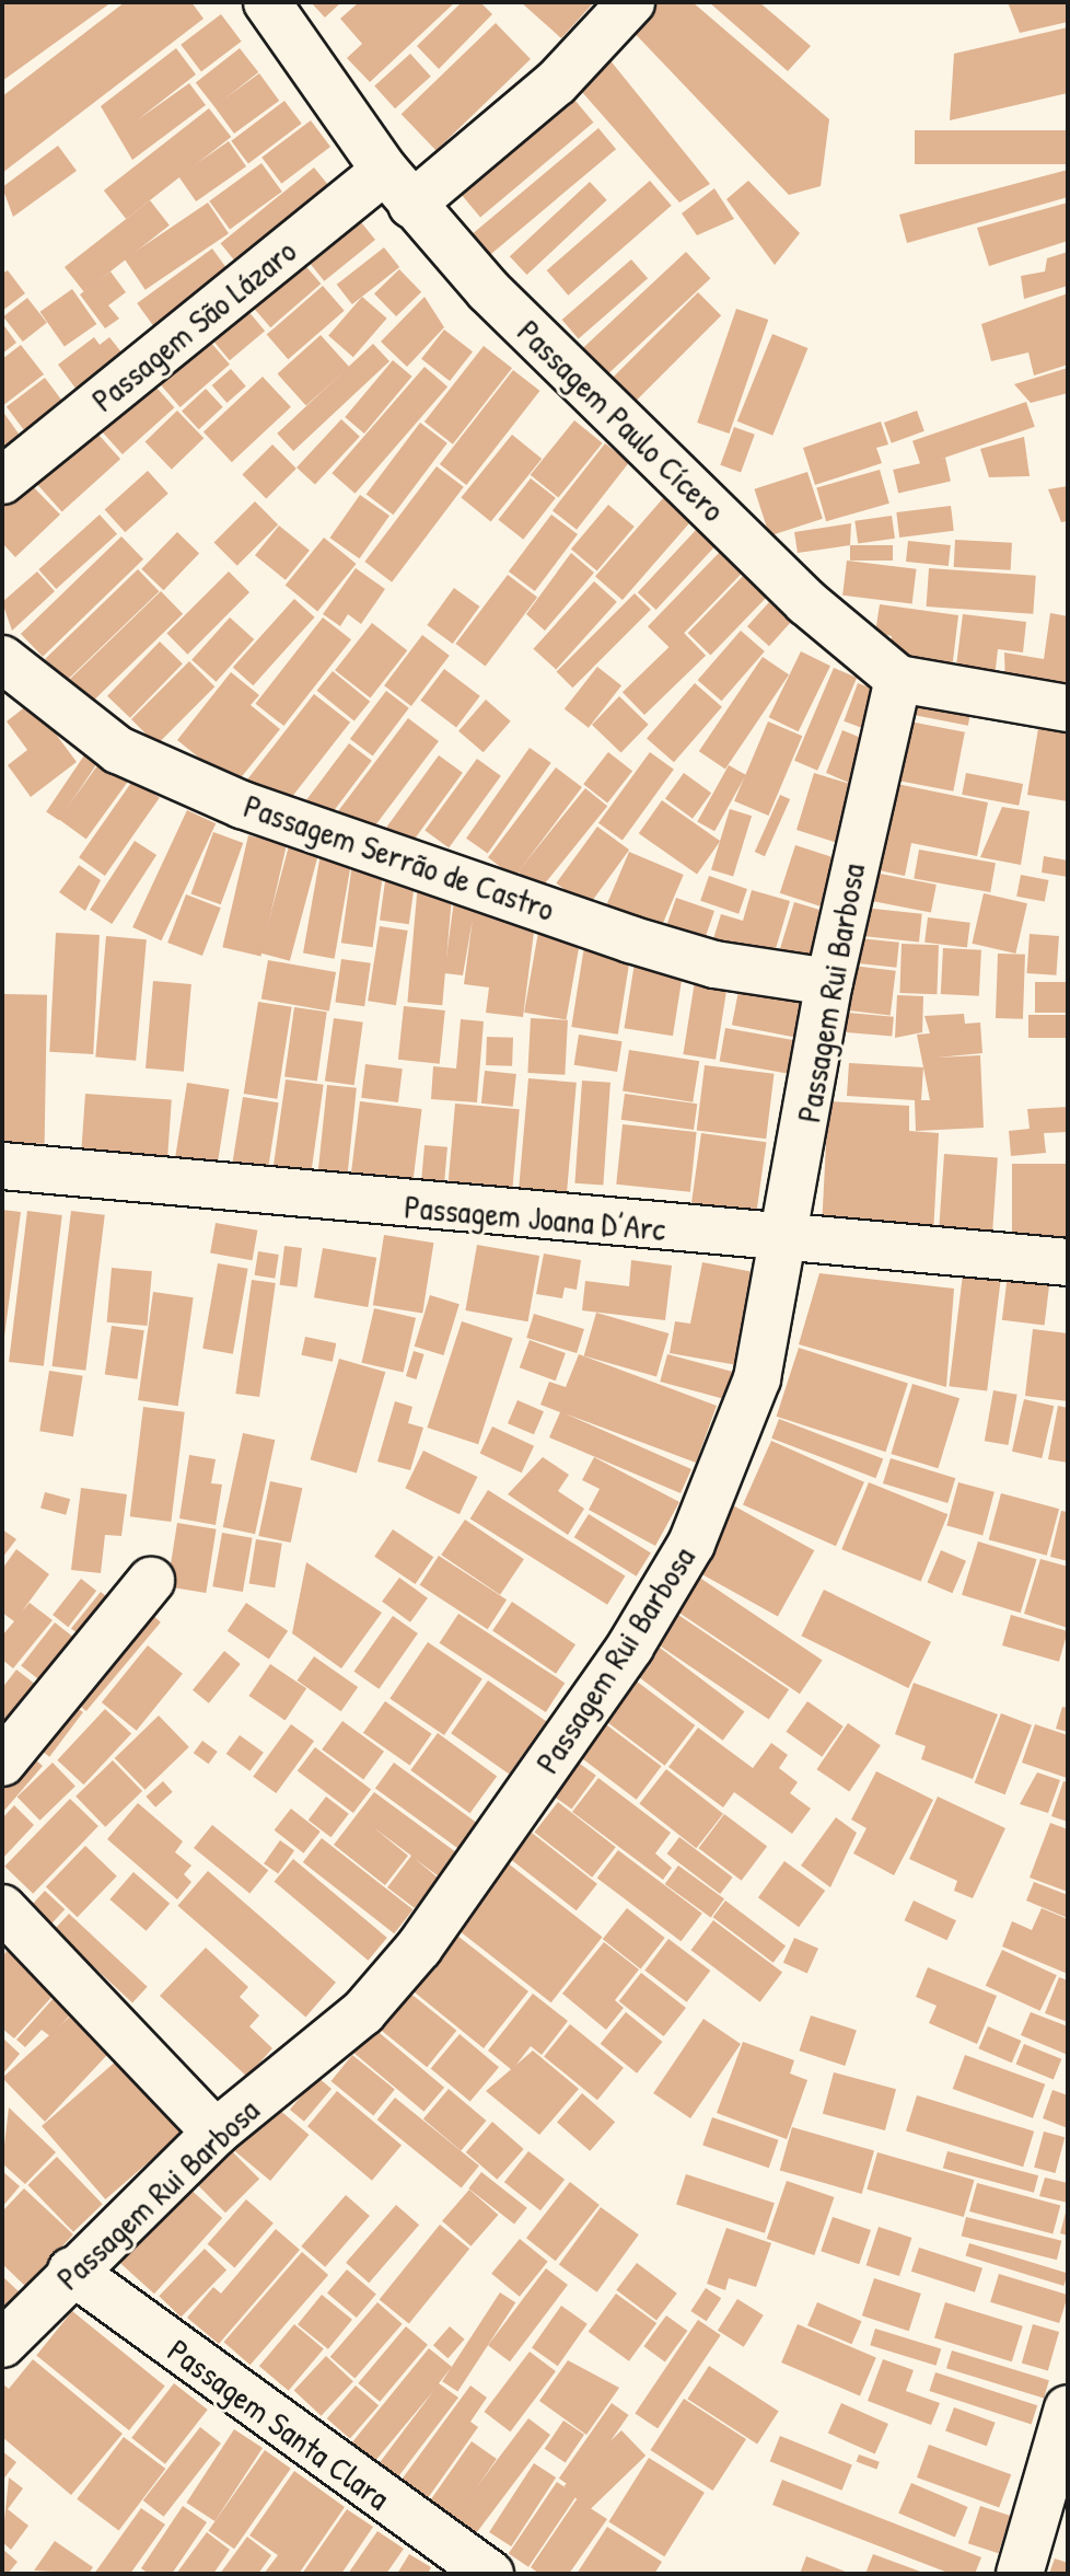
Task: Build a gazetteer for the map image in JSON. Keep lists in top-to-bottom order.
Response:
{
  "streets": {
    "street": [
      "Passagem São Lázaro",
      "Passagem Paulo Cícero",
      "Passagem Serrão de Castro",
      "Passagem Rui Barbosa",
      "Passagem Joana D’Arc",
      "Passagem Santa Clara"
    ]
  },
  "crossings": [
    ["Passagem São Lázaro", "Passagem Paulo Cícero"],
    ["Passagem Paulo Cícero", "Passagem Rui Barbosa"],
    ["Passagem Serrão de Castro", "Passagem Rui Barbosa"],
    ["Passagem Rui Barbosa", "Passagem Joana D’Arc"],
    ["Passagem Rui Barbosa", "Passagem Santa Clara"]
  ]
}
